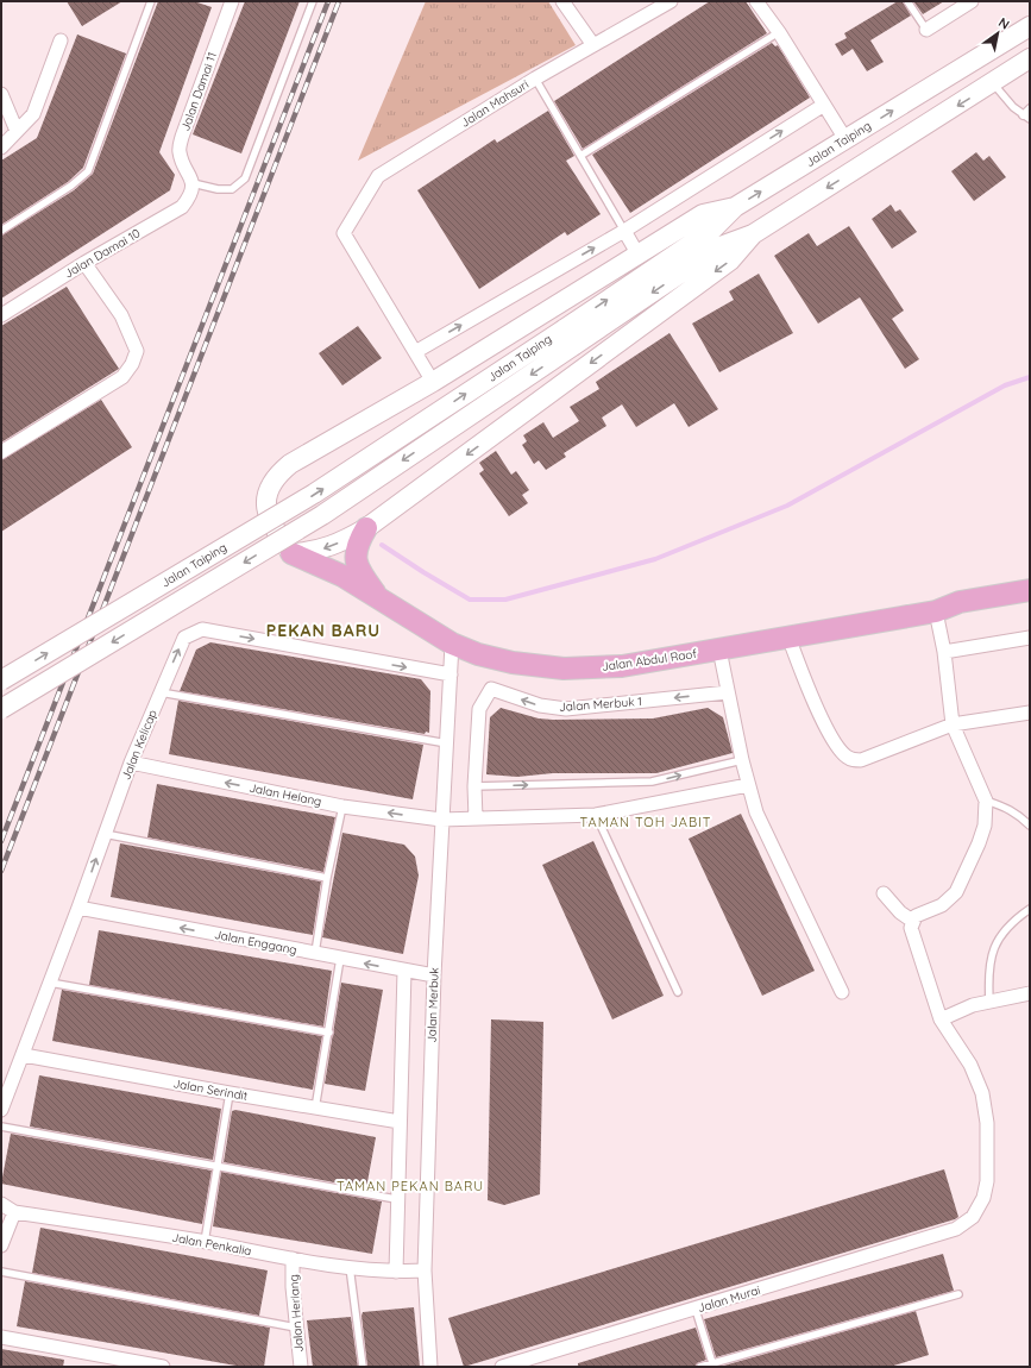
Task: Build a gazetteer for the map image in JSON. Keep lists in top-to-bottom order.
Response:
{
  "streets": {
    "main road": ["Jalan Taiping", "Jalan Abdul Raof"],
    "street": [
      "Jalan Damai 11",
      "Jalan Mahsuri",
      "Jalan Damai 10",
      "Jalan Merbuk 1",
      "Jalan Kelicap",
      "Jalan Helang",
      "Jalan Enggang",
      "Jalan Merbuk",
      "Jalan Serindit",
      "Jalan Penkalia",
      "Jalan Murai",
      "Jalan Heriang"
    ]
  },
  "crossings": [
    ["Jalan Damai 11", "Jalan Damai 10"],
    ["Jalan Abdul Raof", "Jalan Merbuk"],
    ["Jalan Kelicap", "Jalan Helang"],
    ["Jalan Kelicap", "Jalan Enggang"],
    ["Jalan Kelicap", "Jalan Merbuk"],
    ["Jalan Kelicap", "Jalan Serindit"],
    ["Jalan Helang", "Jalan Merbuk"],
    ["Jalan Enggang", "Jalan Merbuk"],
    ["Jalan Merbuk", "Jalan Penkalia"],
    ["Jalan Penkalia", "Jalan Heriang"]
  ],
  "one_way": ["Jalan Kelicap", "Jalan Helang", "Jalan Enggang"],
  "districts": ["PEKAN BARU", "TAMAN TOH JABIT", "TAMAN PEKAN BARU"],
  "north": "top right"
}
